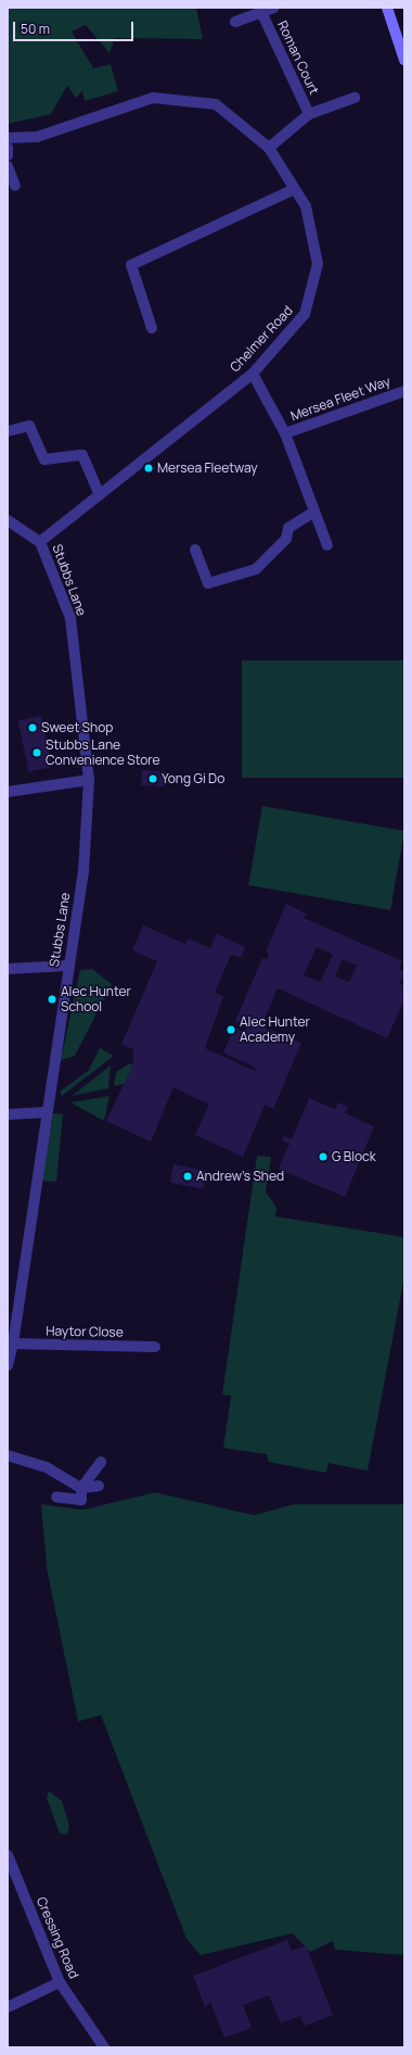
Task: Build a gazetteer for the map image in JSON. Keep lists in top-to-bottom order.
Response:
{
  "streets": {
    "street": [
      "Roman Court",
      "Chelmer Road",
      "Mersea Fleet Way",
      "Stubbs Lane",
      "Haytor Close",
      "Cressing Road"
    ]
  },
  "crossings": [
    ["Roman Court", "Chelmer Road"],
    ["Chelmer Road", "Mersea Fleet Way"],
    ["Chelmer Road", "Stubbs Lane"],
    ["Stubbs Lane", "Haytor Close"]
  ],
  "places": [
    "Mersea Fleetway",
    "Sweet Shop",
    "Stubbs Lane Convenience Store",
    "Yong Gi Do",
    "Alec Hunter School",
    "Alec Hunter Academy",
    "G Block",
    "Andrew's Shed"
  ],
  "scale_bar": "50 m"
}
